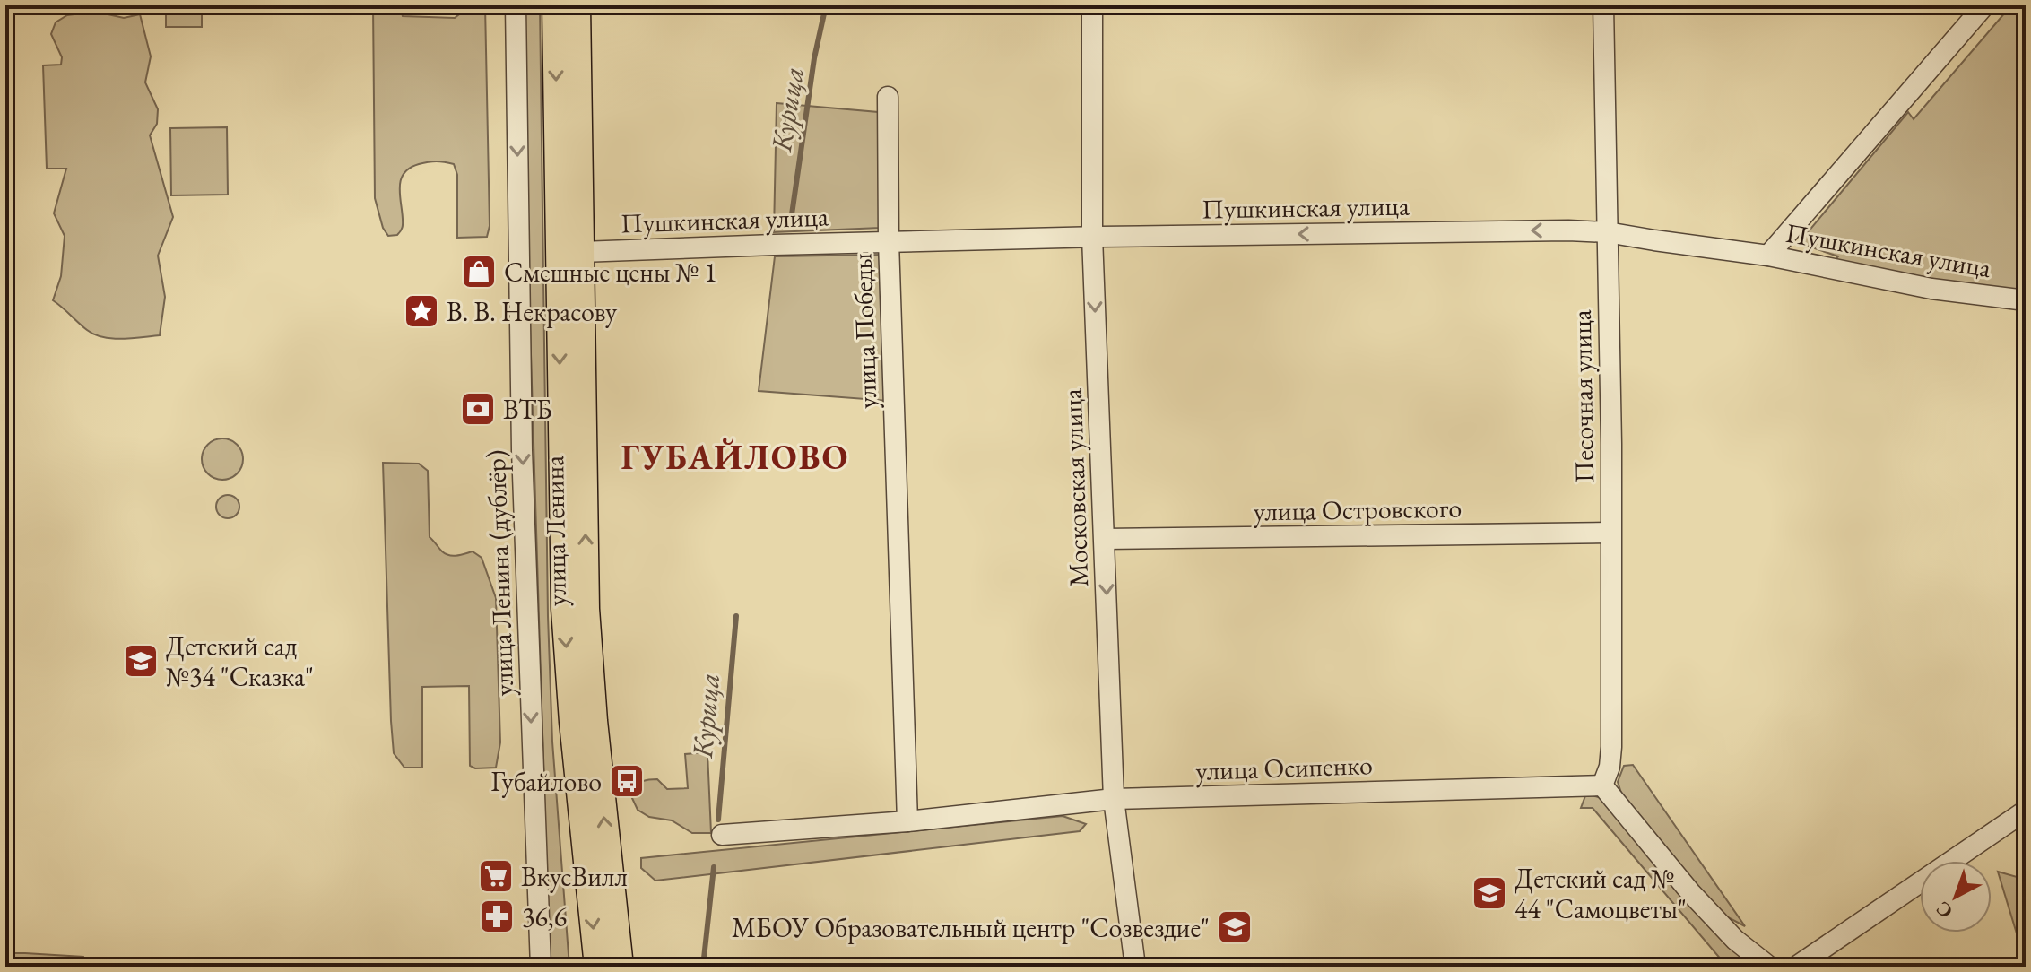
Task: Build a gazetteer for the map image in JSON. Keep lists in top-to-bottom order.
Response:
{
  "streets": {
    "main road": ["улица Ленина"],
    "street": [
      "Пушкинская улица",
      "улица Победы",
      "Песочная улица",
      "Московская улица",
      "улица Островского",
      "улица Ленина (дублёр)",
      "улица Осипенко"
    ]
  },
  "crossings": [
    ["Пушкинская улица", "улица Победы"],
    ["Пушкинская улица", "Песочная улица"],
    ["Пушкинская улица", "Московская улица"],
    ["Пушкинская улица", "улица Ленина"],
    ["улица Победы", "улица Осипенко"],
    ["Песочная улица", "улица Островского"],
    ["Песочная улица", "улица Осипенко"],
    ["Московская улица", "улица Островского"],
    ["Московская улица", "улица Осипенко"]
  ],
  "one_way": ["Пушкинская улица", "Московская улица", "улица Ленина (дублёр)"],
  "districts": ["ГУБАЙЛОВО"],
  "water": ["Курица"],
  "places": {
    "shop": ["Смешные цены № 1"],
    "place": ["В. В. Некрасову"],
    "bank": ["ВТБ"],
    "school or university": ["Детский сад №34 \"Сказка\"", "Детский сад № 44 \"Самоцветы\"", "МБОУ Образовательный центр \"Созвездие\""],
    "bus stop": ["Губайлово"],
    "supermarket": ["ВкусВилл"],
    "pharmacy": ["36,6"]
  },
  "north": "bottom left"
}
